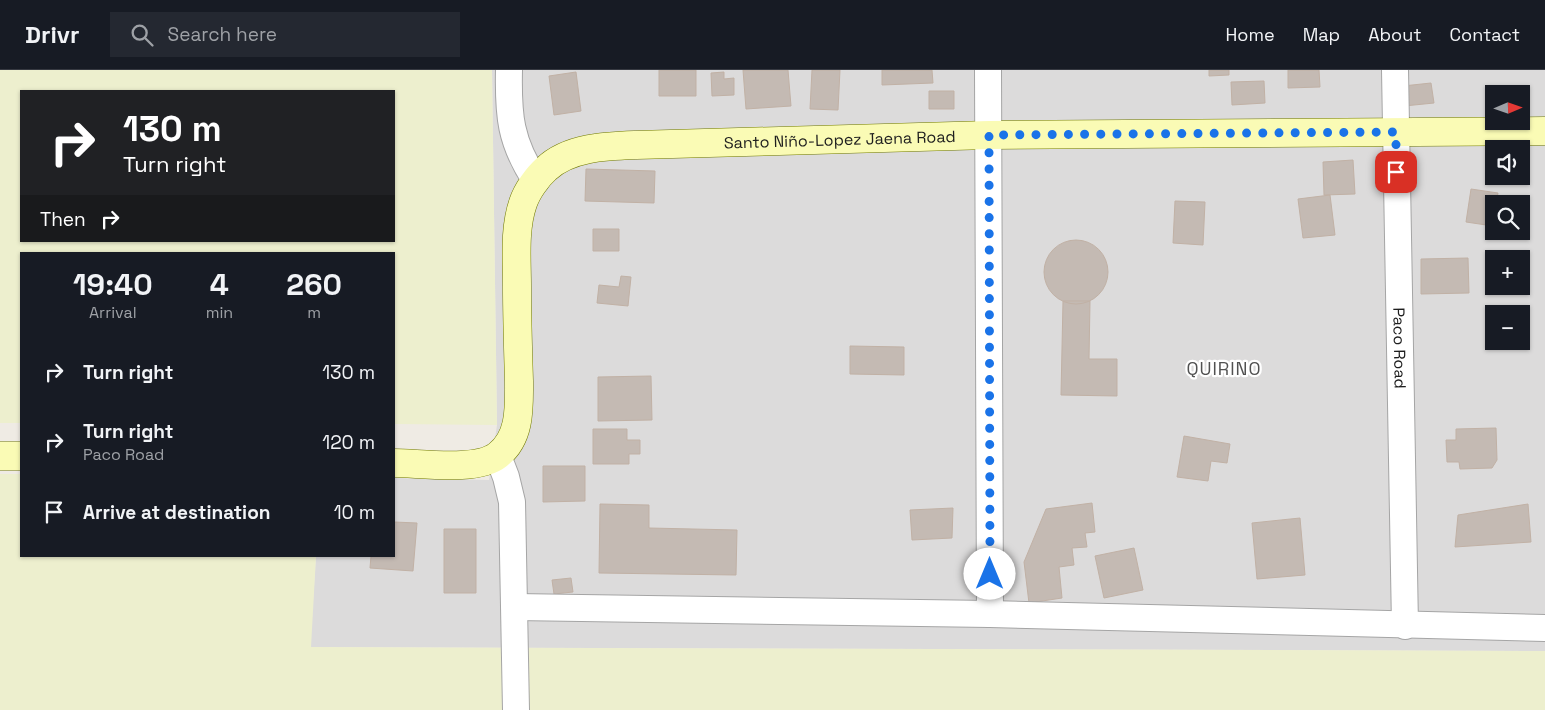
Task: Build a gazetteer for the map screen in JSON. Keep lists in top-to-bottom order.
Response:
{
  "streets": {
    "street": ["Santo Niño-Lopez Jaena Road", "Paco Road"]
  },
  "crossings": [
    ["Santo Niño-Lopez Jaena Road", "Paco Road"]
  ],
  "districts": ["QUIRINO"],
  "north": "right",
  "page": {
    "header": "Drivr",
    "search": "Search here",
    "nav": [
      "Home",
      "Map",
      "About",
      "Contact"
    ],
    "map_buttons": ["+", "−"],
    "turn": ["130 m", "Turn right"],
    "then": "Then",
    "eta": [
      "19:40",
      "Arrival",
      "4",
      "min",
      "260",
      "m"
    ],
    "list": [
      {
        "name": "Turn right",
        "value": "130 m"
      },
      {
        "name": "Turn right",
        "note": "Paco Road",
        "value": "120 m"
      },
      {
        "name": "Arrive at destination",
        "value": "10 m"
      }
    ]
  }
}
